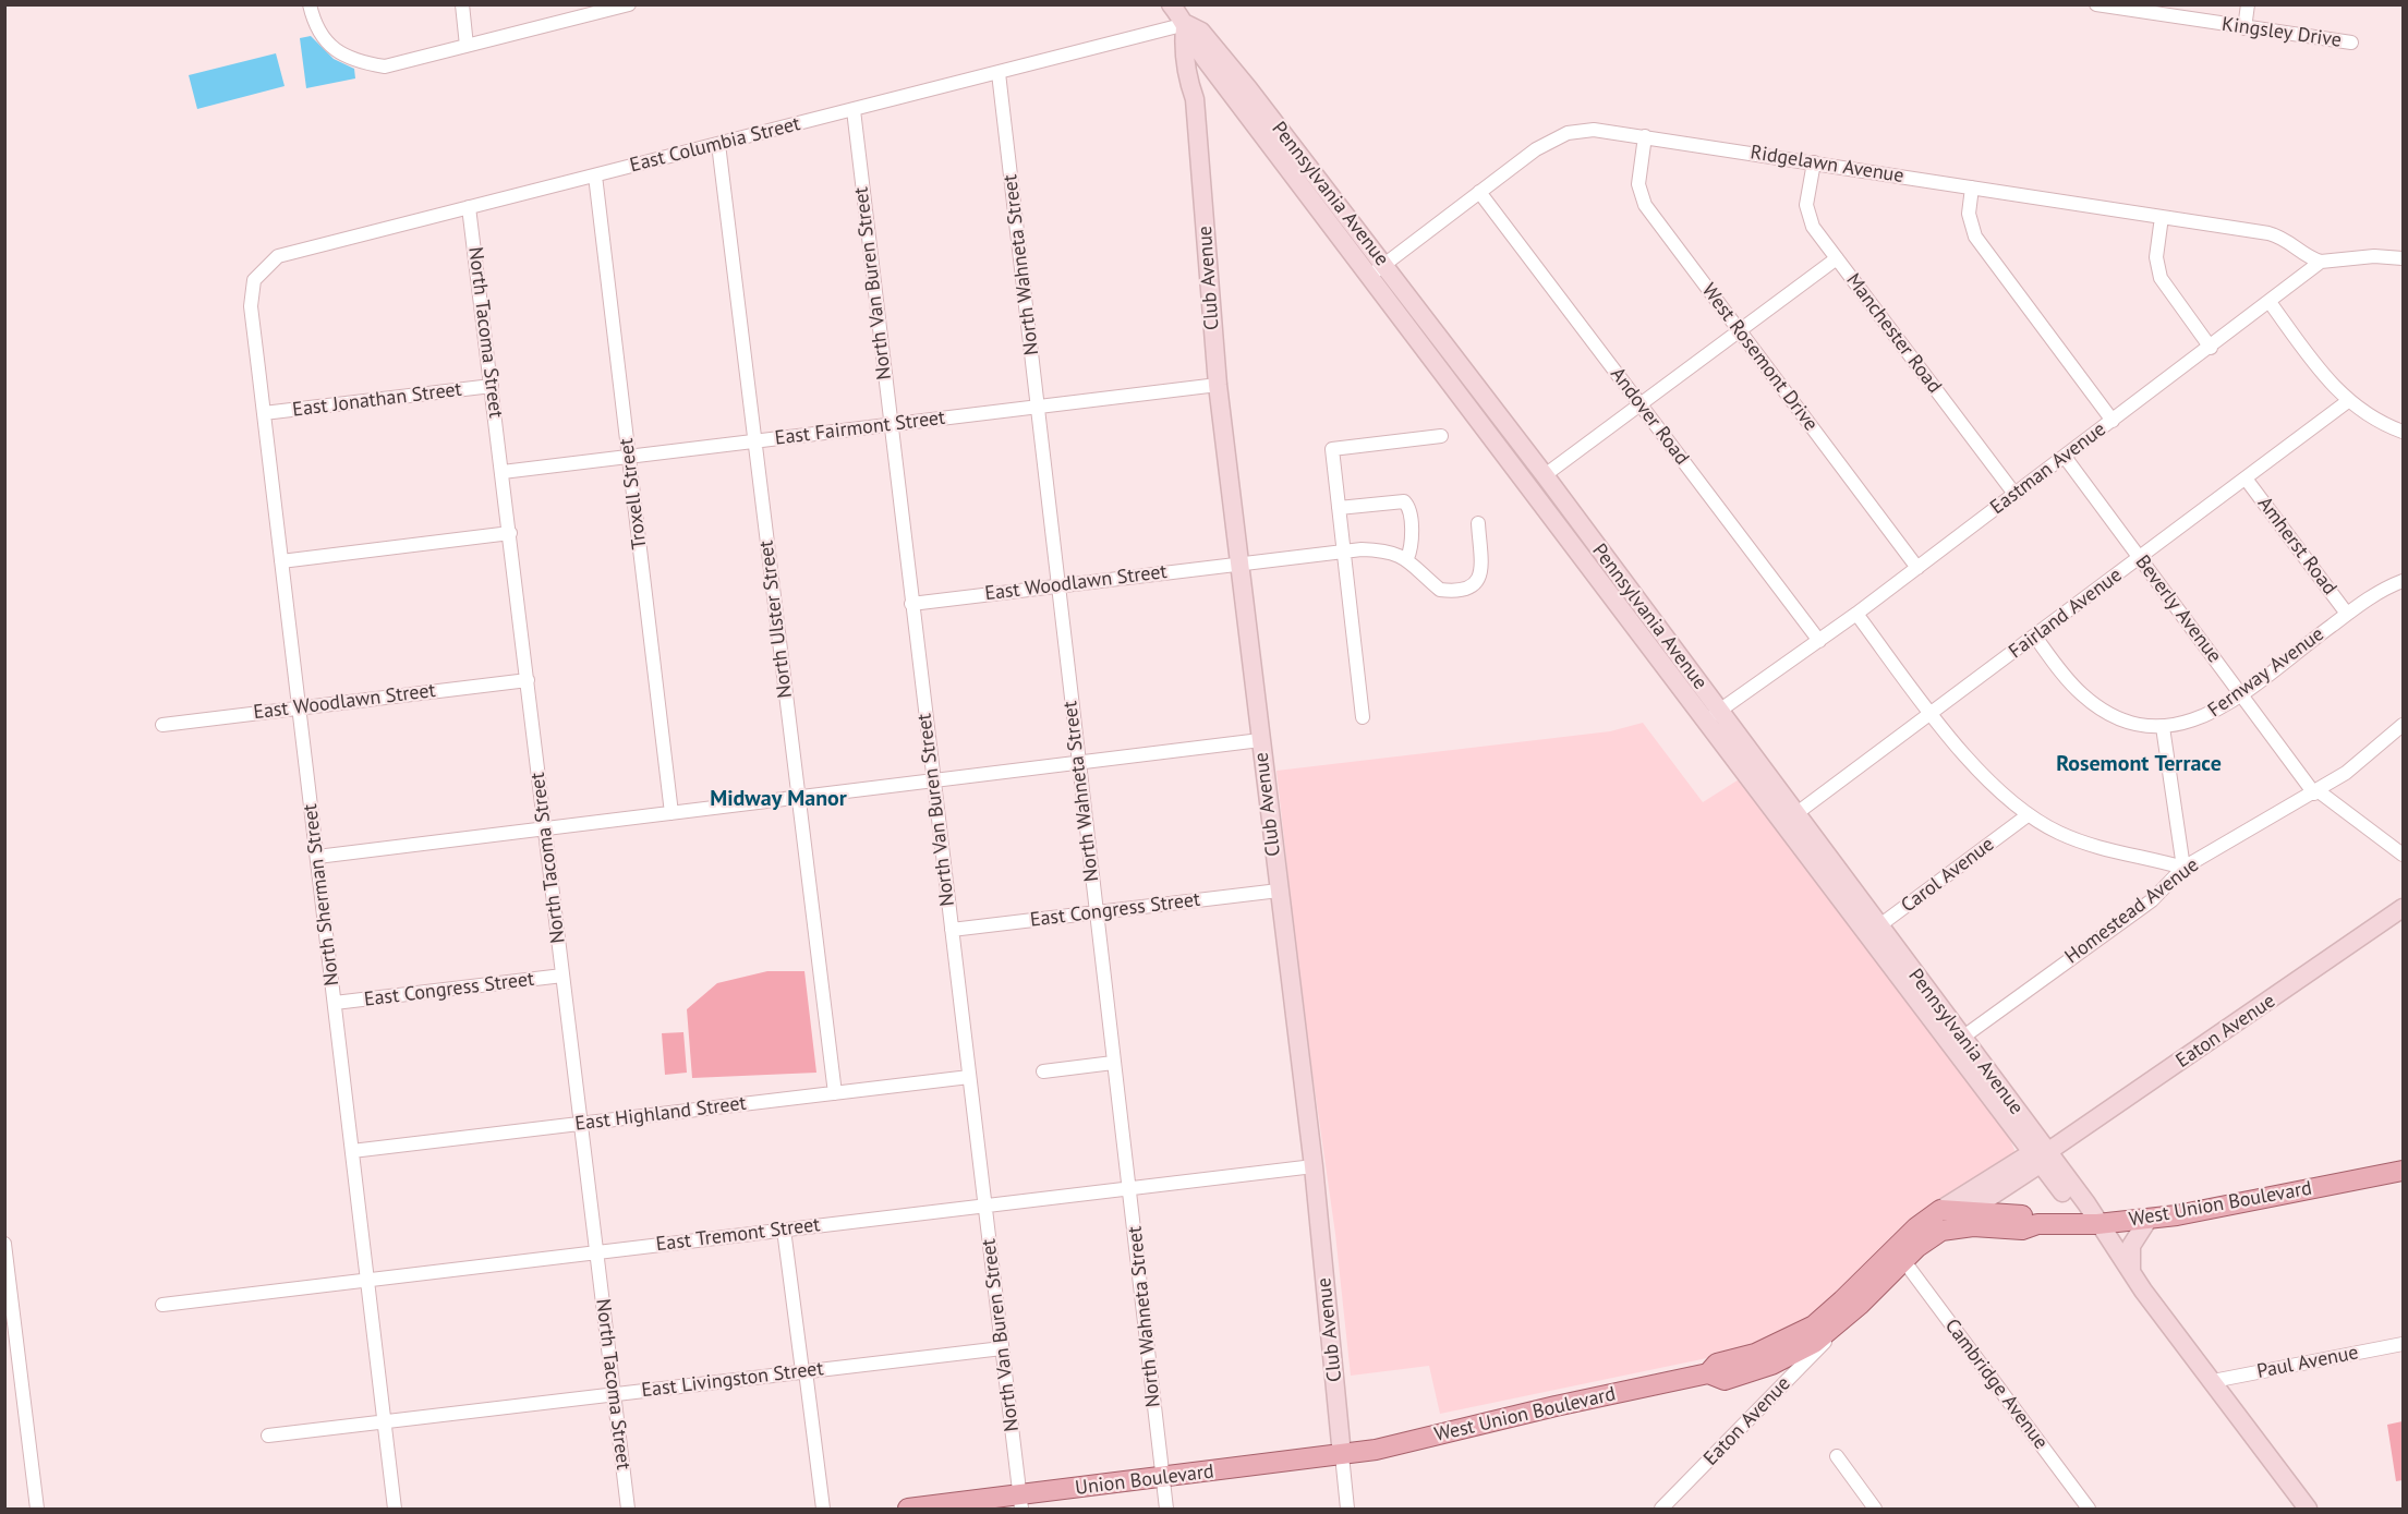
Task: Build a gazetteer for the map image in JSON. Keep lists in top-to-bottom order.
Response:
{
  "streets": {
    "main road": ["West Union Boulevard", "Union Boulevard"],
    "street": [
      "Kingsley Drive",
      "East Columbia Street",
      "Ridgelawn Avenue",
      "Pennsylvania Avenue",
      "North Wahneta Street",
      "Club Avenue",
      "North Van Buren Street",
      "North Tacoma Street",
      "Manchester Road",
      "West Rosemont Drive",
      "East Jonathan Street",
      "Andover Road",
      "East Fairmont Street",
      "Eastman Avenue",
      "Troxell Street",
      "Amherst Road",
      "East Woodlawn Street",
      "Beverly Avenue",
      "Fairland Avenue",
      "North Ulster Street",
      "Fernway Avenue",
      "Carol Avenue",
      "North Sherman Street",
      "East Congress Street",
      "Homestead Avenue",
      "Eaton Avenue",
      "East Highland Street",
      "East Tremont Street",
      "Paul Avenue",
      "East Livingston Street",
      "Cambridge Avenue"
    ]
  },
  "crossings": [
    ["East Columbia Street", "Pennsylvania Avenue"],
    ["East Columbia Street", "North Wahneta Street"],
    ["East Columbia Street", "Club Avenue"],
    ["East Columbia Street", "North Van Buren Street"],
    ["East Columbia Street", "North Tacoma Street"],
    ["East Columbia Street", "Troxell Street"],
    ["East Columbia Street", "North Ulster Street"],
    ["East Columbia Street", "North Sherman Street"],
    ["Ridgelawn Avenue", "Pennsylvania Avenue"],
    ["Ridgelawn Avenue", "Manchester Road"],
    ["Ridgelawn Avenue", "West Rosemont Drive"],
    ["Ridgelawn Avenue", "Andover Road"],
    ["Ridgelawn Avenue", "Eastman Avenue"],
    ["Pennsylvania Avenue", "Club Avenue"],
    ["Pennsylvania Avenue", "Eastman Avenue"],
    ["Pennsylvania Avenue", "Fairland Avenue"],
    ["Pennsylvania Avenue", "Carol Avenue"],
    ["Pennsylvania Avenue", "Homestead Avenue"],
    ["Pennsylvania Avenue", "Eaton Avenue"],
    ["Pennsylvania Avenue", "West Union Boulevard"],
    ["Pennsylvania Avenue", "Paul Avenue"],
    ["North Wahneta Street", "East Fairmont Street"],
    ["North Wahneta Street", "East Woodlawn Street"],
    ["North Wahneta Street", "East Congress Street"],
    ["North Wahneta Street", "East Tremont Street"],
    ["North Wahneta Street", "Union Boulevard"],
    ["Club Avenue", "East Fairmont Street"],
    ["Club Avenue", "East Woodlawn Street"],
    ["Club Avenue", "East Congress Street"],
    ["Club Avenue", "West Union Boulevard"],
    ["Club Avenue", "East Tremont Street"],
    ["Club Avenue", "Union Boulevard"],
    ["North Van Buren Street", "East Fairmont Street"],
    ["North Van Buren Street", "East Woodlawn Street"],
    ["North Van Buren Street", "East Congress Street"],
    ["North Van Buren Street", "East Highland Street"],
    ["North Van Buren Street", "East Tremont Street"],
    ["North Van Buren Street", "East Livingston Street"],
    ["North Van Buren Street", "Union Boulevard"],
    ["North Tacoma Street", "East Jonathan Street"],
    ["North Tacoma Street", "East Fairmont Street"],
    ["North Tacoma Street", "East Woodlawn Street"],
    ["North Tacoma Street", "East Congress Street"],
    ["North Tacoma Street", "East Highland Street"],
    ["North Tacoma Street", "East Tremont Street"],
    ["North Tacoma Street", "East Livingston Street"],
    ["Manchester Road", "Eastman Avenue"],
    ["West Rosemont Drive", "Eastman Avenue"],
    ["East Jonathan Street", "North Sherman Street"],
    ["Andover Road", "Eastman Avenue"],
    ["East Fairmont Street", "Troxell Street"],
    ["East Fairmont Street", "North Ulster Street"],
    ["Eastman Avenue", "Beverly Avenue"],
    ["Amherst Road", "Fairland Avenue"],
    ["Amherst Road", "Fernway Avenue"],
    ["East Woodlawn Street", "North Sherman Street"],
    ["Beverly Avenue", "Fairland Avenue"],
    ["Beverly Avenue", "Fernway Avenue"],
    ["Beverly Avenue", "Homestead Avenue"],
    ["Fairland Avenue", "Fernway Avenue"],
    ["North Ulster Street", "East Highland Street"],
    ["North Sherman Street", "East Congress Street"],
    ["North Sherman Street", "East Highland Street"],
    ["North Sherman Street", "East Tremont Street"],
    ["North Sherman Street", "East Livingston Street"],
    ["Eaton Avenue", "West Union Boulevard"],
    ["West Union Boulevard", "Cambridge Avenue"],
    ["West Union Boulevard", "Union Boulevard"]
  ],
  "districts": ["Rosemont Terrace", "Midway Manor"]
}
